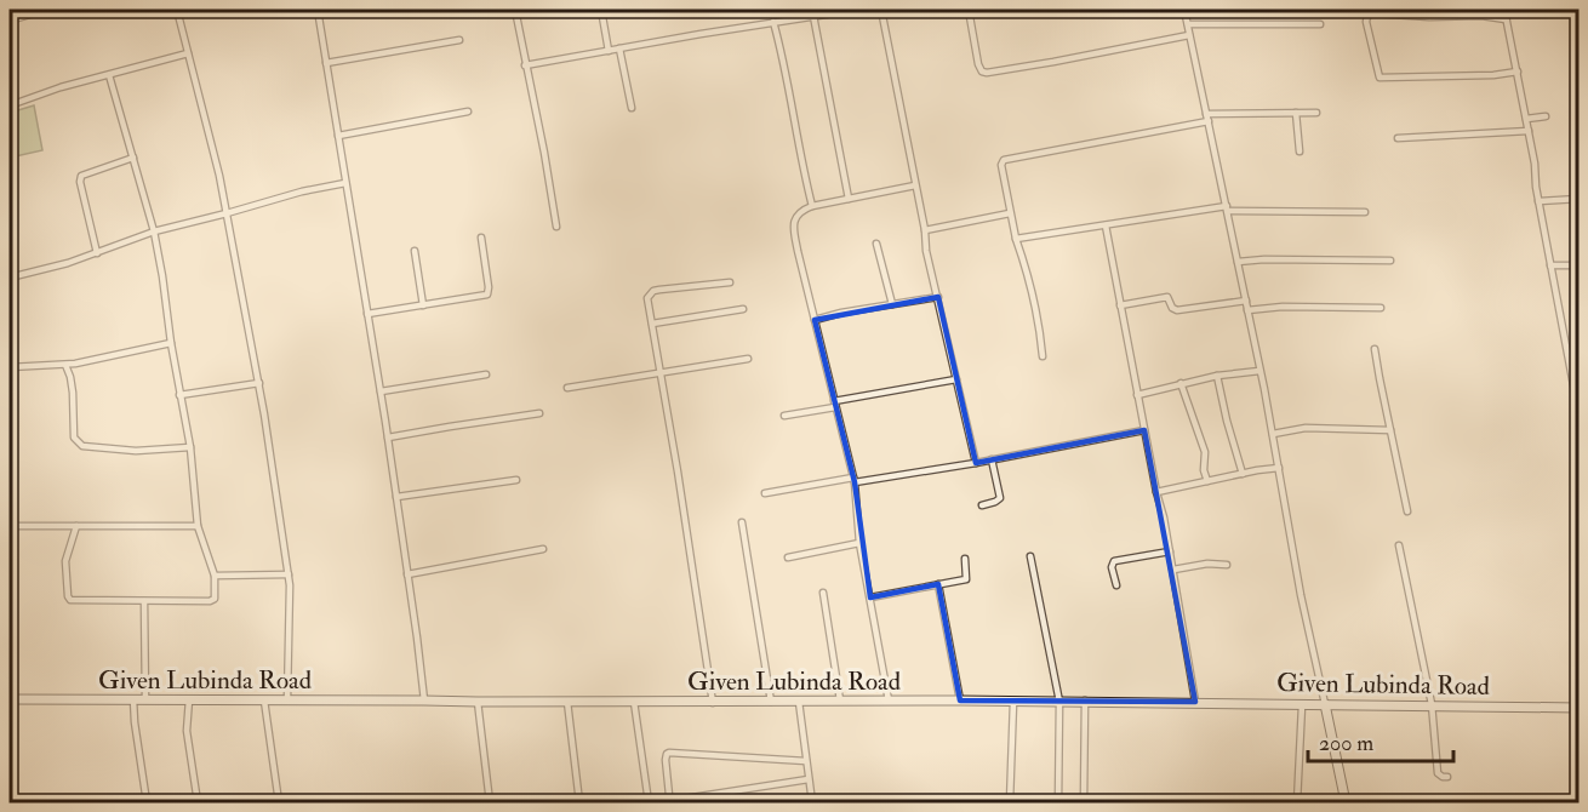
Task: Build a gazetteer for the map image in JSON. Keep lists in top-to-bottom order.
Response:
{
  "streets": {
    "street": ["Given Lubinda Road"]
  },
  "scale_bar": "200 m"
}
